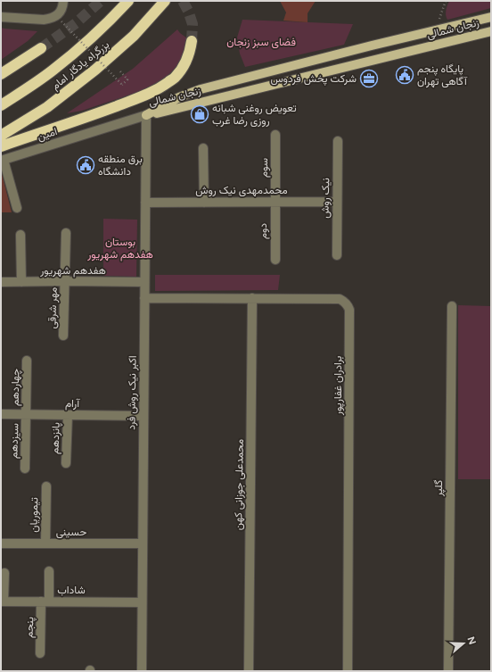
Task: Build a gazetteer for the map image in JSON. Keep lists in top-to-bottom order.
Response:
{
  "streets": {
    "highway": ["بزرگراه یادگار امام"],
    "main road": ["زنجان شمالی"],
    "street": [
      "امین",
      "سوم",
      "محمدمهدی نیک روش",
      "نیک روش",
      "دوم",
      "هفدهم شهریور",
      "مهر شرقی",
      "برادران غفارپور",
      "چهاردهم",
      "اکبر نیک روش فرد",
      "آرام",
      "پانزدهم",
      "سیزدهم",
      "محمدعلی جوزانی کهن",
      "گلپر",
      "تیموریان",
      "حسینی",
      "شاداب",
      "پنجم"
    ]
  },
  "crossings": [
    ["زنجان شمالی", "امین"],
    ["زنجان شمالی", "اکبر نیک روش فرد"],
    ["امین", "اکبر نیک روش فرد"],
    ["سوم", "محمدمهدی نیک روش"],
    ["سوم", "دوم"],
    ["محمدمهدی نیک روش", "نیک روش"],
    ["محمدمهدی نیک روش", "دوم"],
    ["محمدمهدی نیک روش", "اکبر نیک روش فرد"],
    ["هفدهم شهریور", "مهر شرقی"],
    ["هفدهم شهریور", "اکبر نیک روش فرد"],
    ["برادران غفارپور", "اکبر نیک روش فرد"],
    ["برادران غفارپور", "محمدعلی جوزانی کهن"],
    ["چهاردهم", "آرام"],
    ["چهاردهم", "سیزدهم"],
    ["اکبر نیک روش فرد", "آرام"],
    ["اکبر نیک روش فرد", "حسینی"],
    ["اکبر نیک روش فرد", "شاداب"],
    ["آرام", "پانزدهم"],
    ["آرام", "سیزدهم"],
    ["تیموریان", "حسینی"],
    ["شاداب", "پنجم"]
  ],
  "parks": ["فضای سبز زنجان", "بوستان هفدهم شهریور"],
  "places": {
    "public building": ["پایگاه پنجم آگاهی تهران", "برق منطقه دانشگاه"],
    "office": ["شركت پخش فردوس"],
    "shop": ["تعویض روغنی شبانه روزی رضا غرب"]
  },
  "north": "right"
}
